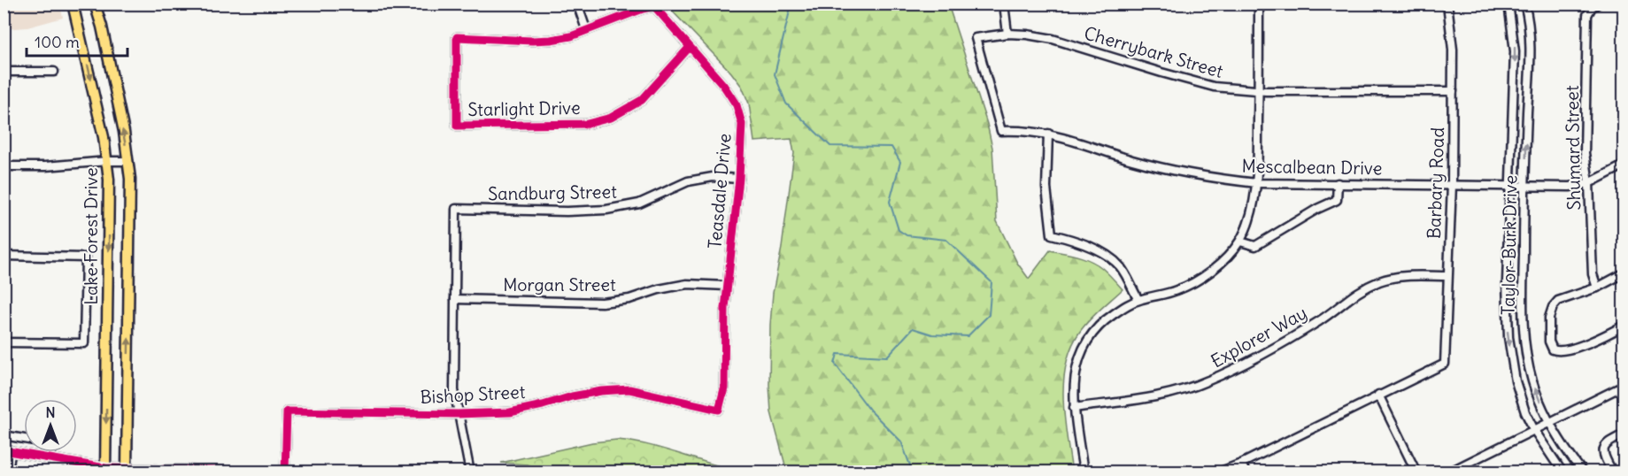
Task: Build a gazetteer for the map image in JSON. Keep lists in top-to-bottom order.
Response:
{
  "streets": {
    "main road": ["Lake Forest Drive"],
    "street": [
      "Cherrybark Street",
      "Starlight Drive",
      "Shumard Street",
      "Mescalbean Drive",
      "Barbary Road",
      "Teasdale Drive",
      "Sandburg Street",
      "Taylor-Burk Drive",
      "Morgan Street",
      "Explorer Way",
      "Bishop Street"
    ]
  },
  "crossings": [
    ["Cherrybark Street", "Mescalbean Drive"],
    ["Cherrybark Street", "Barbary Road"],
    ["Starlight Drive", "Teasdale Drive"],
    ["Shumard Street", "Mescalbean Drive"],
    ["Mescalbean Drive", "Barbary Road"],
    ["Mescalbean Drive", "Taylor-Burk Drive"],
    ["Barbary Road", "Explorer Way"],
    ["Teasdale Drive", "Sandburg Street"],
    ["Teasdale Drive", "Morgan Street"],
    ["Teasdale Drive", "Bishop Street"],
    ["Sandburg Street", "Morgan Street"]
  ],
  "scale_bar": "100 m",
  "north": "top"
}
